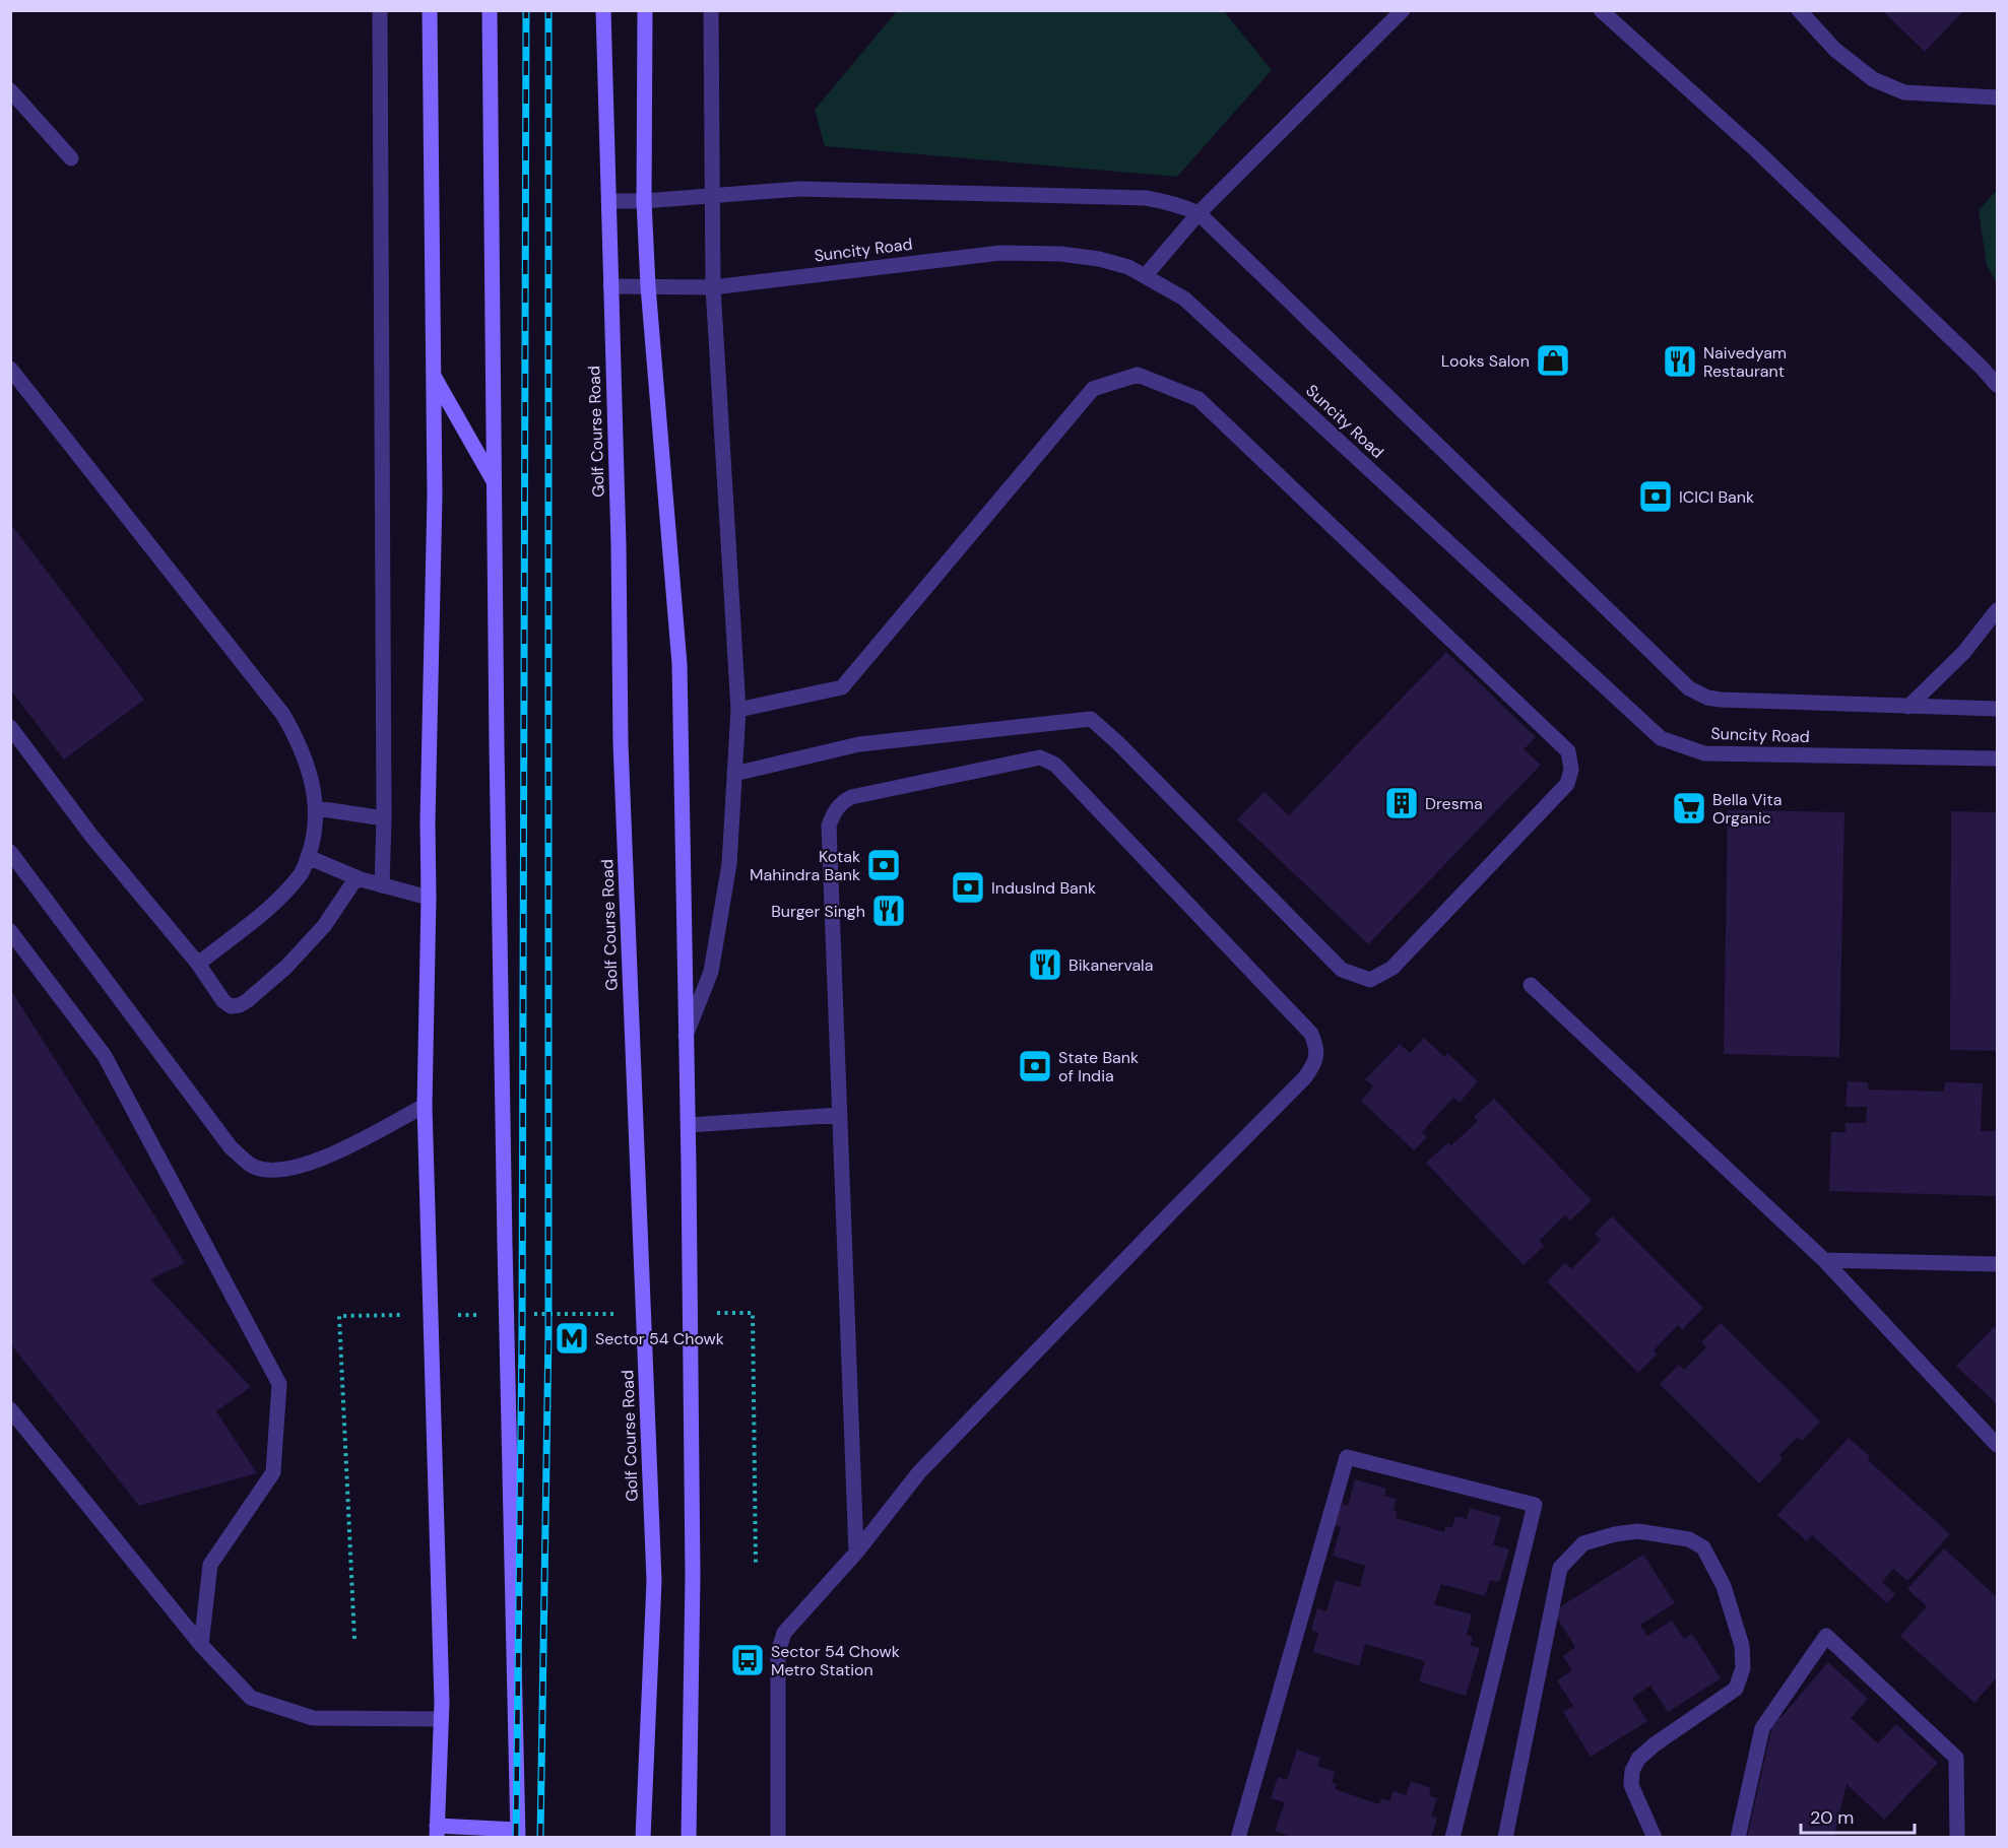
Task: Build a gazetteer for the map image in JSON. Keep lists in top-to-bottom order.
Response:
{
  "streets": {
    "main road": ["Golf Course Road"],
    "street": ["Suncity Road"]
  },
  "crossings": [
    ["Suncity Road", "Golf Course Road"]
  ],
  "places": {
    "shop": ["Looks Salon"],
    "restaurant": ["Naivedyam Restaurant", "Burger Singh", "Bikanervala"],
    "bank": [
      "ICICI Bank",
      "Kotak Mahindra Bank",
      "IndusInd Bank",
      "State Bank of India"
    ],
    "building": ["Dresma"],
    "supermarket": ["Bella Vita Organic"],
    "metro station": ["Sector 54 Chowk"],
    "bus stop": ["Sector 54 Chowk Metro Station"]
  },
  "scale_bar": "20 m"
}
